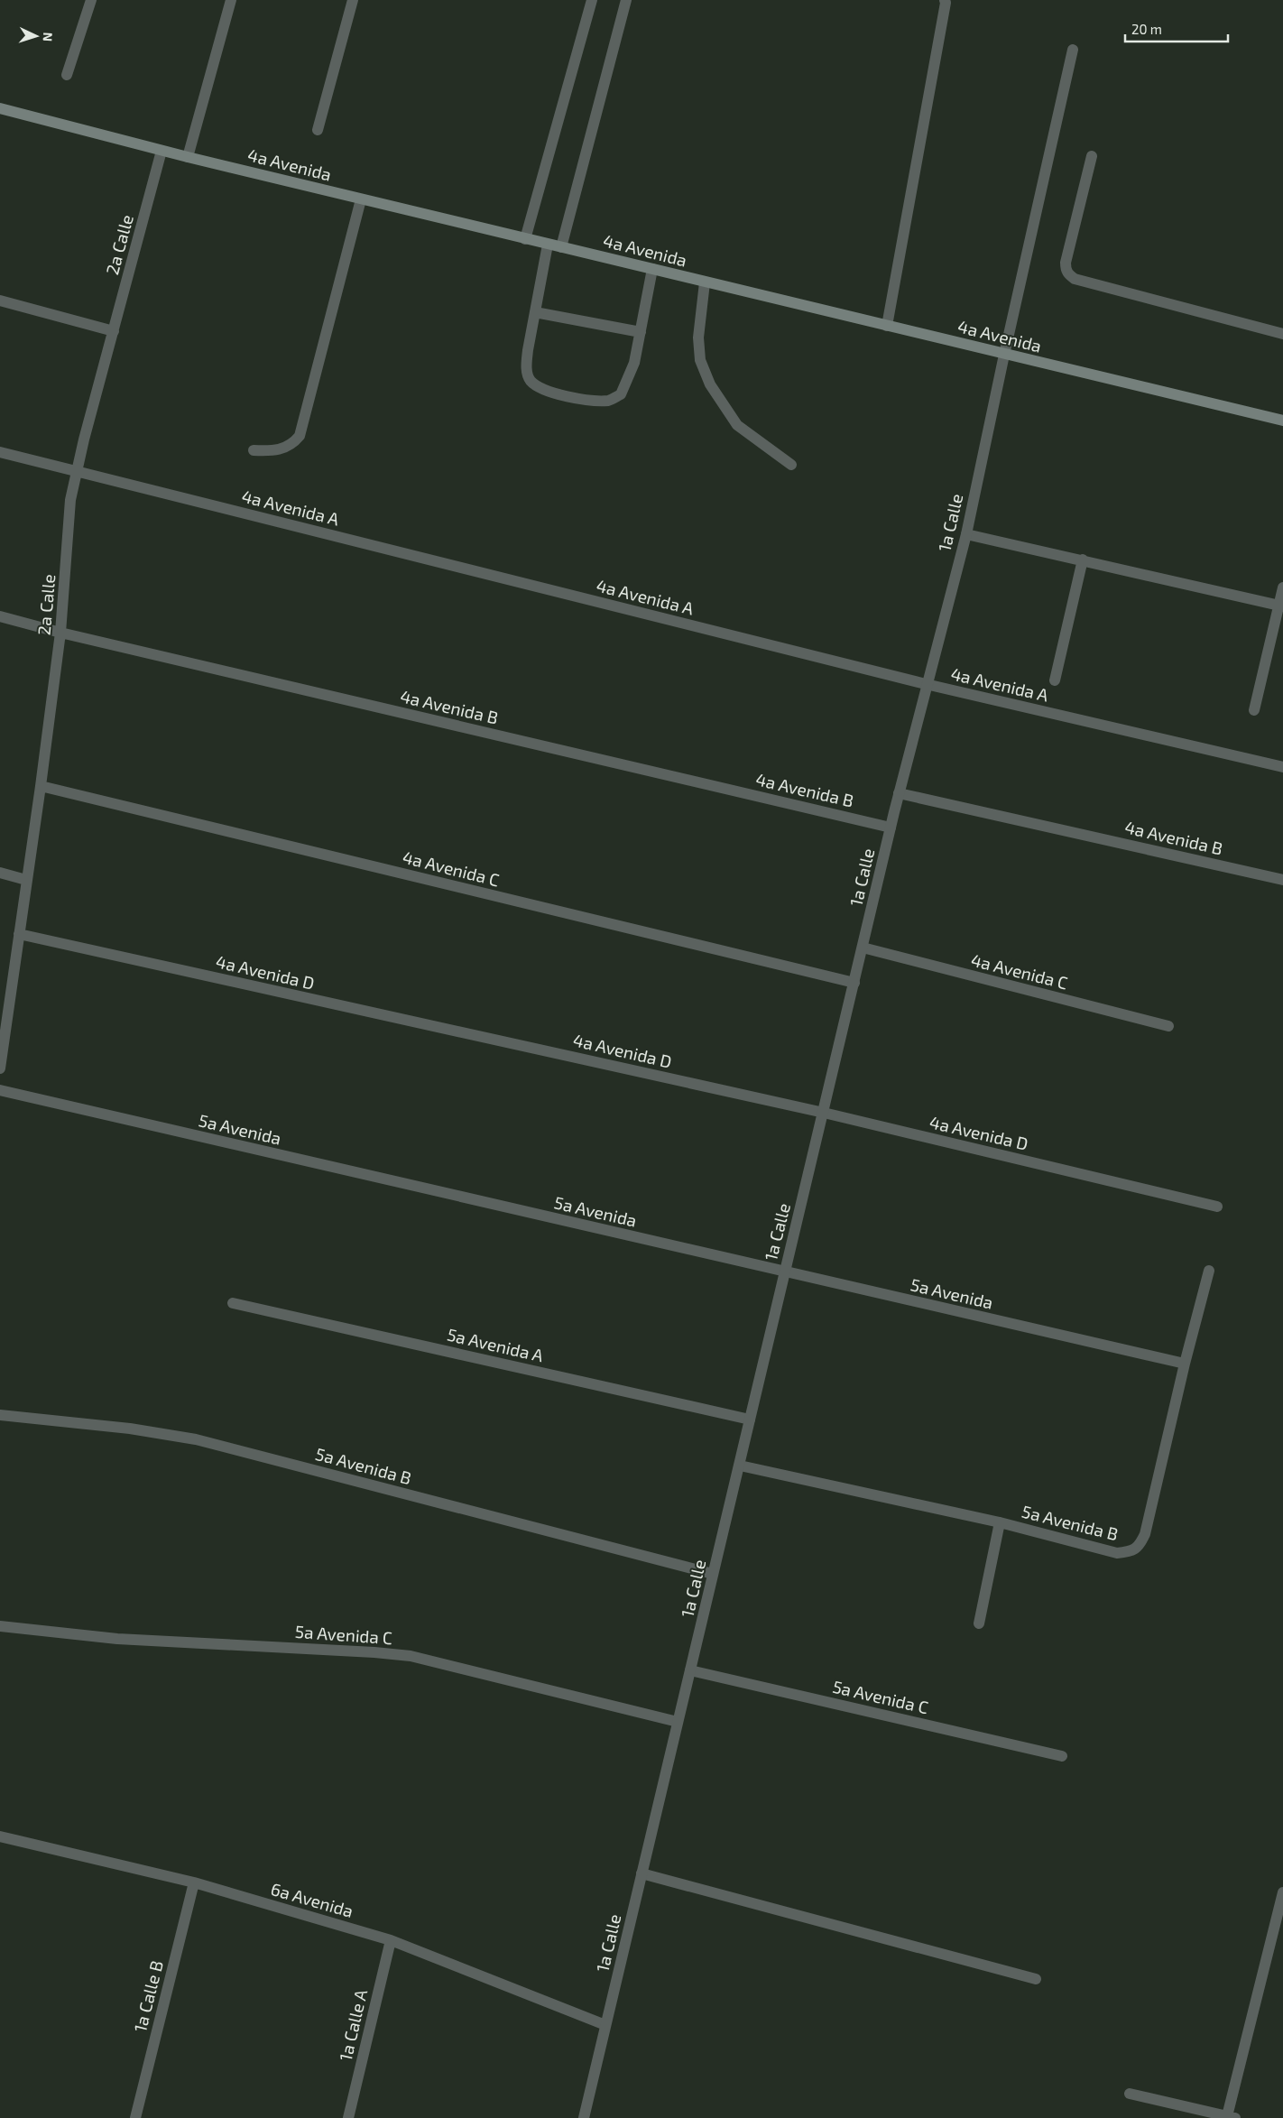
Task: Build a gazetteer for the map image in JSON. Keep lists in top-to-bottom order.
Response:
{
  "streets": {
    "main road": ["4a Avenida"],
    "street": [
      "2a Calle",
      "4a Avenida A",
      "1a Calle",
      "4a Avenida B",
      "4a Avenida C",
      "4a Avenida D",
      "5a Avenida",
      "5a Avenida A",
      "5a Avenida B",
      "5a Avenida C",
      "6a Avenida",
      "1a Calle B",
      "1a Calle A"
    ]
  },
  "crossings": [
    ["4a Avenida", "2a Calle"],
    ["4a Avenida", "1a Calle"],
    ["2a Calle", "4a Avenida A"],
    ["2a Calle", "4a Avenida B"],
    ["2a Calle", "4a Avenida C"],
    ["2a Calle", "4a Avenida D"],
    ["4a Avenida A", "1a Calle"],
    ["1a Calle", "4a Avenida B"],
    ["1a Calle", "4a Avenida C"],
    ["1a Calle", "4a Avenida D"],
    ["1a Calle", "5a Avenida"],
    ["1a Calle", "5a Avenida A"],
    ["1a Calle", "5a Avenida B"],
    ["1a Calle", "5a Avenida C"],
    ["1a Calle", "6a Avenida"],
    ["5a Avenida", "5a Avenida B"],
    ["6a Avenida", "1a Calle B"],
    ["6a Avenida", "1a Calle A"]
  ],
  "scale_bar": "20 m",
  "north": "right"
}
